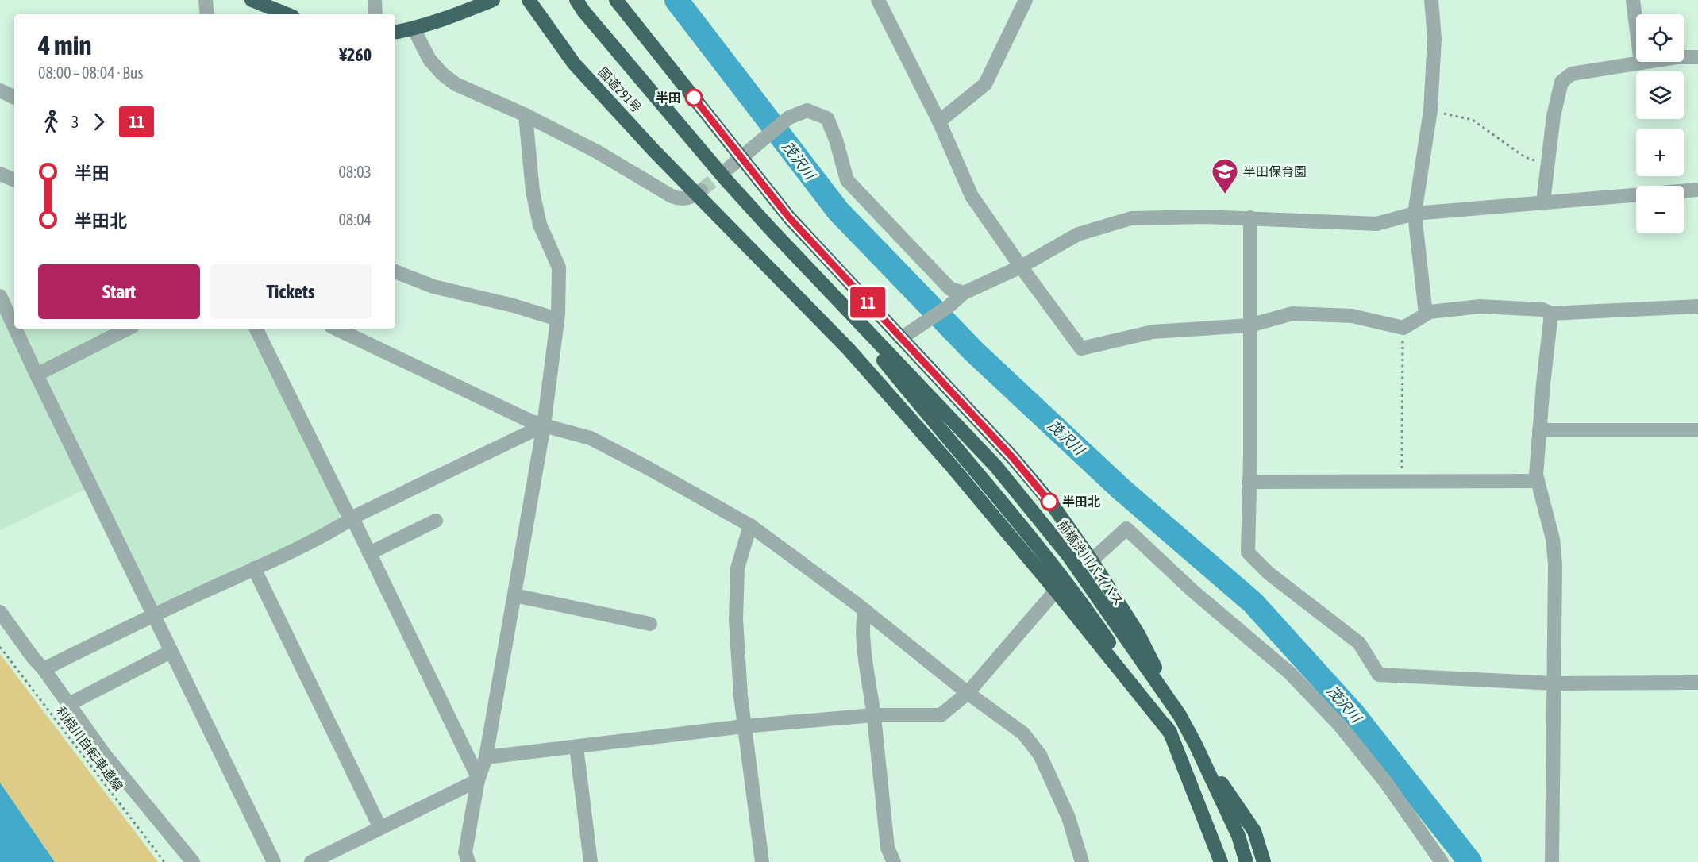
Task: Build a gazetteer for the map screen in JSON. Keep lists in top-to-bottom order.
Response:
{
  "streets": {
    "highway": ["国道291号", "前橋渋川バイパス"],
    "path": ["利根川自転車道線"]
  },
  "crossings": [
    ["国道291号", "前橋渋川バイパス"]
  ],
  "water": ["茂沢川"],
  "places": {
    "other": ["半田", "半田北"],
    "school or university": ["半田保育園"]
  },
  "lines": ["bus line 11"],
  "page": {
    "on_map": "11",
    "map_buttons": ["+", "−"],
    "heading": ["4 min", "08:00 – 08:04 · Bus", "¥260"],
    "legs": ["3", "11"],
    "list": [
      {
        "name": "半田",
        "value": "08:03"
      },
      {
        "name": "半田北",
        "value": "08:04"
      }
    ],
    "buttons": ["Start", "Tickets"]
  }
}
